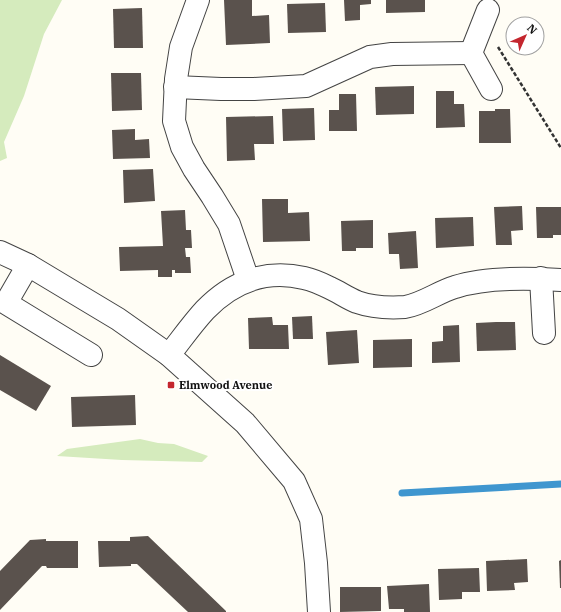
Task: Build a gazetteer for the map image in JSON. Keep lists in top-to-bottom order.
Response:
{
  "places": {
    "transit": ["Elmwood Avenue"]
  },
  "north": "top right"
}
